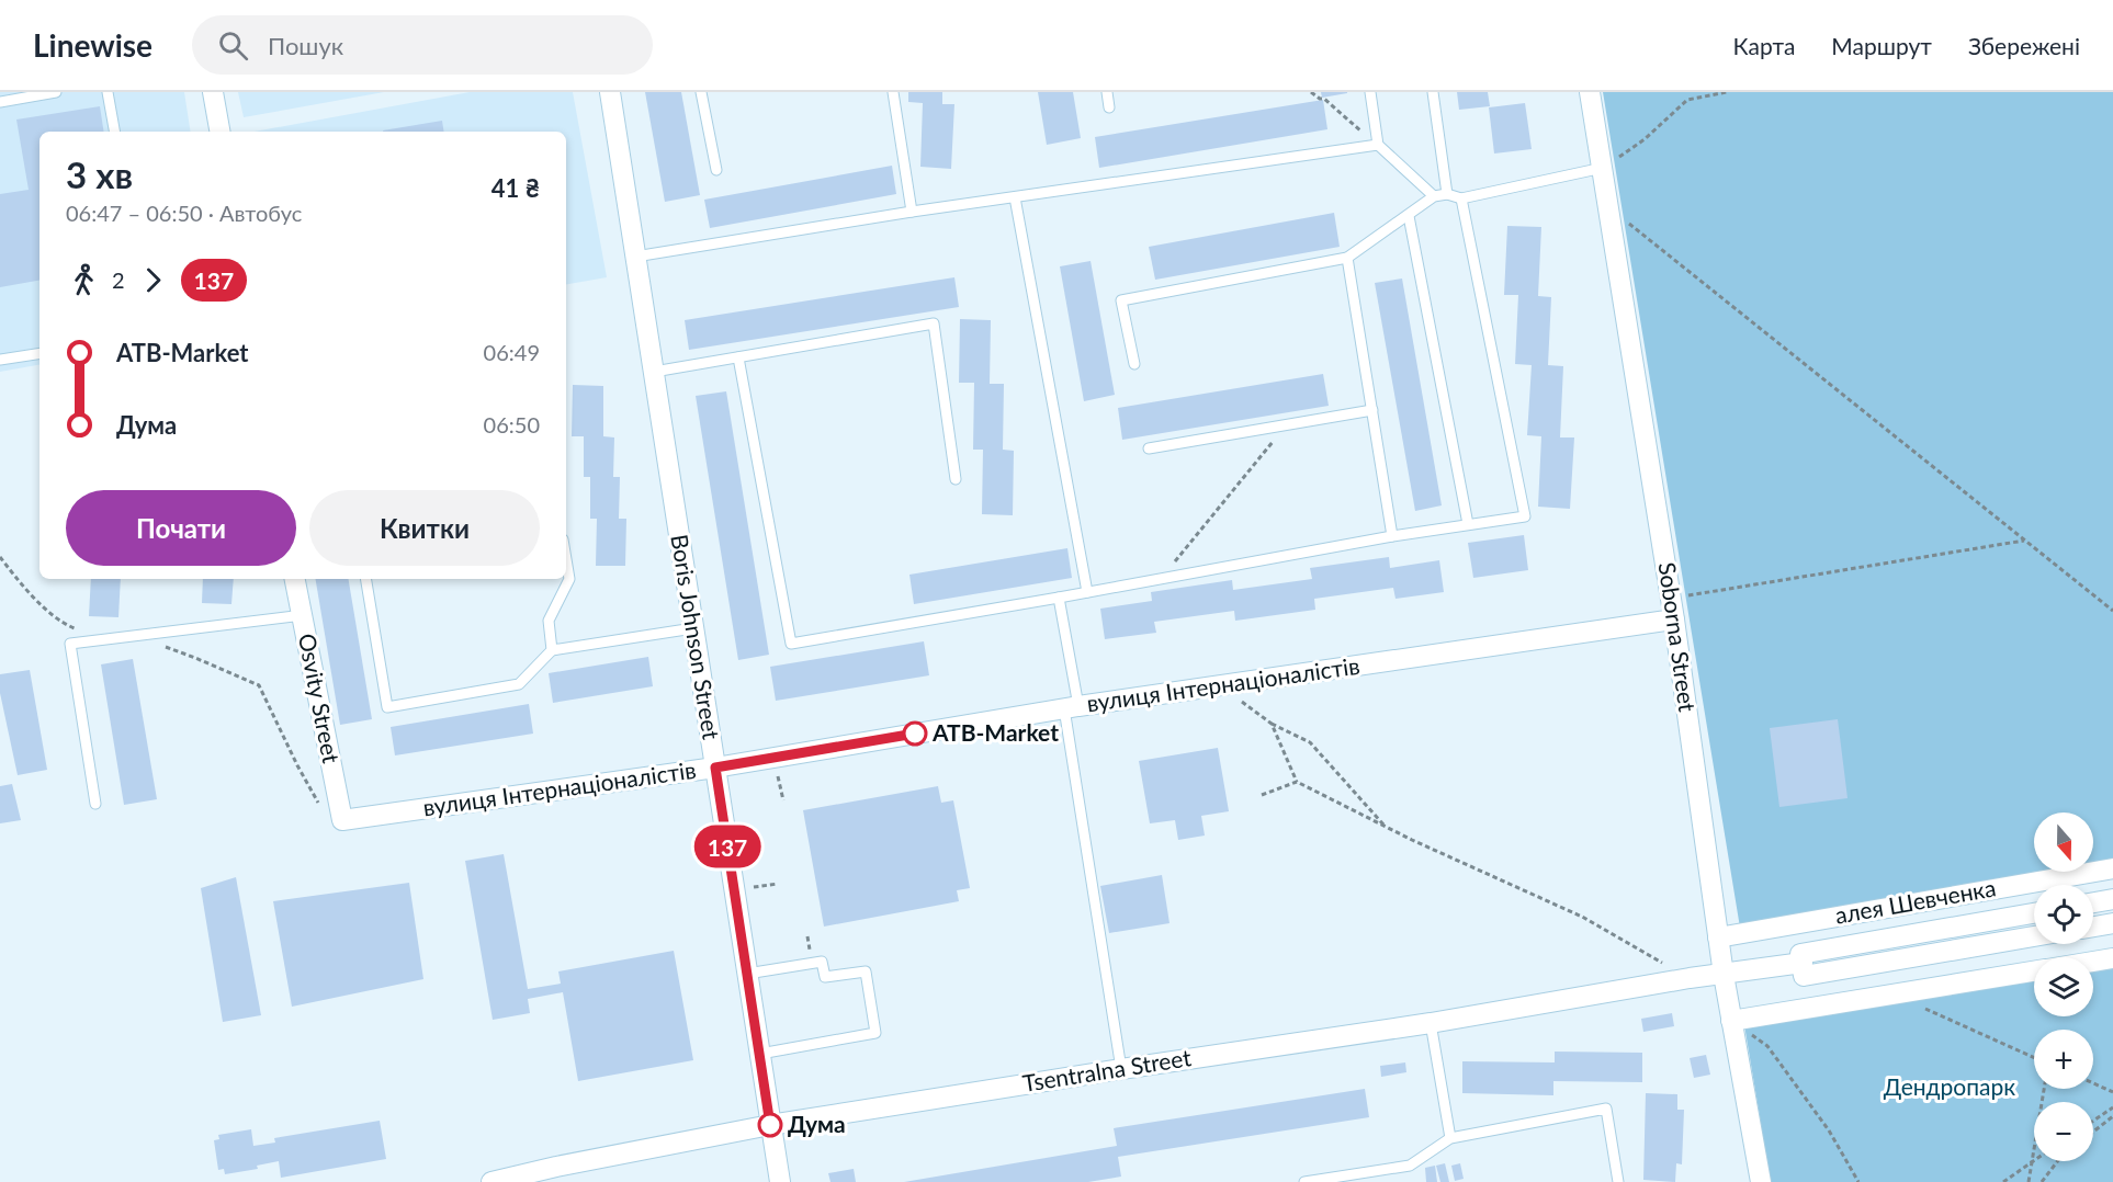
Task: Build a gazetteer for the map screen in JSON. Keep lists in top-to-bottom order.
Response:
{
  "streets": {
    "street": [
      "Boris Johnson Street",
      "Soborna Street",
      "вулиця Інтернаціоналістів",
      "Osvity Street",
      "алея Шевченка",
      "Tsentralna Street"
    ]
  },
  "crossings": [
    ["Boris Johnson Street", "вулиця Інтернаціоналістів"],
    ["Boris Johnson Street", "Tsentralna Street"],
    ["Soborna Street", "вулиця Інтернаціоналістів"],
    ["Soborna Street", "алея Шевченка"],
    ["Soborna Street", "Tsentralna Street"],
    ["вулиця Інтернаціоналістів", "Osvity Street"],
    ["алея Шевченка", "Tsentralna Street"]
  ],
  "parks": ["Дендропарк"],
  "places": ["ATB-Market", "Дума"],
  "lines": ["bus line 137"],
  "north": "bottom",
  "page": {
    "header": "Linewise",
    "search": "Пошук",
    "nav": ["Карта", "Маршрут", "Збережені"],
    "on_map": "137",
    "heading": ["3 хв", "06:47 – 06:50 · Автобус", "41 ₴"],
    "legs": ["2", "137"],
    "list": [
      {
        "name": "ATB-Market",
        "value": "06:49"
      },
      {
        "name": "Дума",
        "value": "06:50"
      }
    ],
    "buttons": ["Почати", "Квитки"],
    "map_buttons": ["+", "−"]
  }
}
